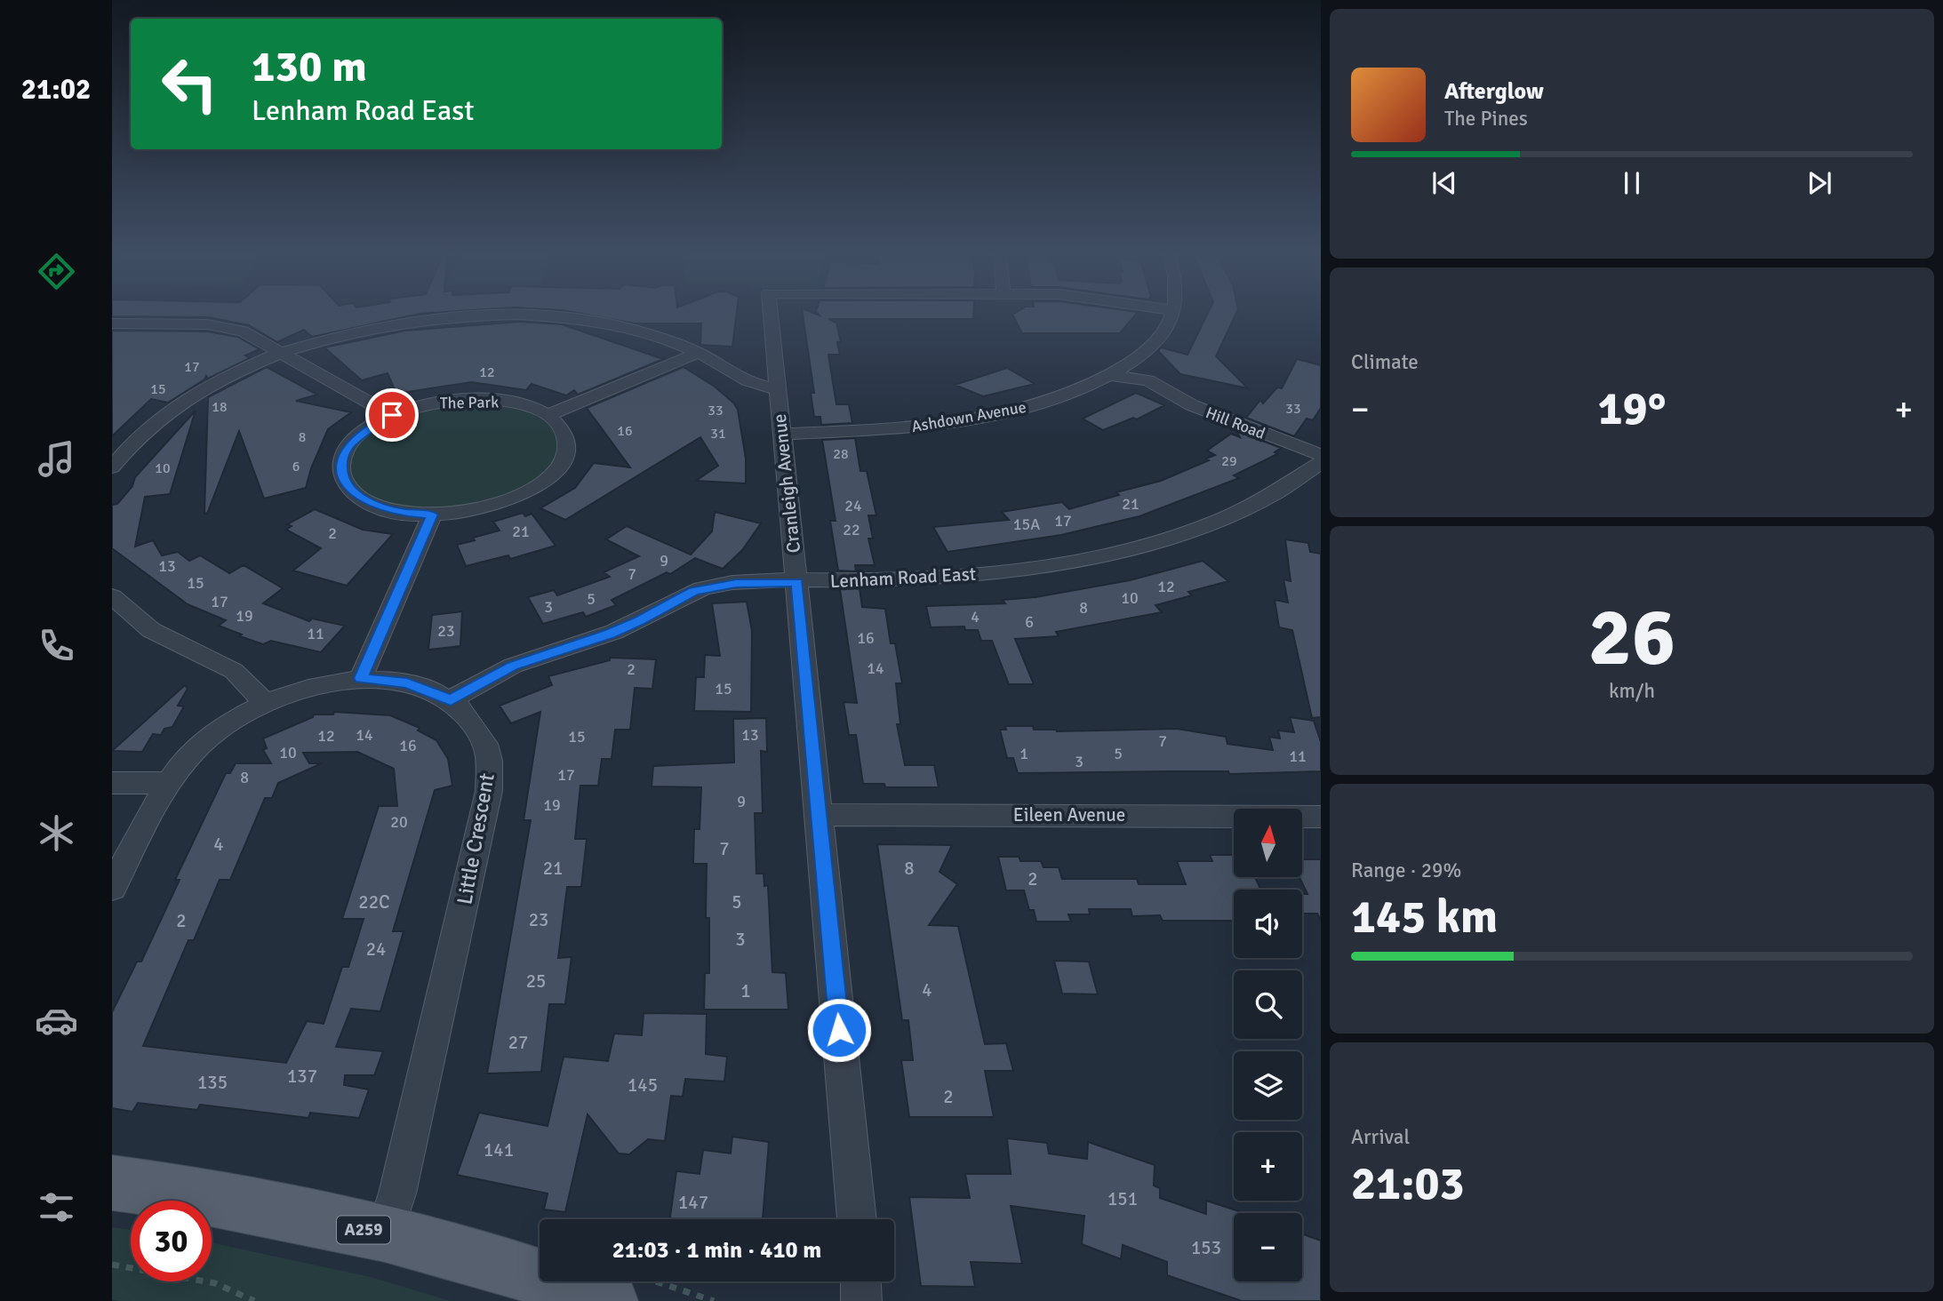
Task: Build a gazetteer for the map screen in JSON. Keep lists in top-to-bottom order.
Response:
{
  "streets": {
    "main road": ["A259"],
    "street": [
      "The Park",
      "Ashdown Avenue",
      "Hill Road",
      "Cranleigh Avenue",
      "Lenham Road East",
      "Eileen Avenue",
      "Little Crescent"
    ]
  },
  "crossings": [
    ["Ashdown Avenue", "Hill Road"],
    ["Ashdown Avenue", "Cranleigh Avenue"],
    ["Cranleigh Avenue", "Lenham Road East"],
    ["Cranleigh Avenue", "Eileen Avenue"],
    ["Lenham Road East", "Little Crescent"],
    ["Little Crescent", "A259"]
  ],
  "house_numbers": [
    "17",
    "12",
    "15",
    "18",
    "33",
    "33",
    "16",
    "31",
    "8",
    "28",
    "29",
    "6",
    "10",
    "21",
    "24",
    "17",
    "15A",
    "22",
    "21",
    "2",
    "9",
    "13",
    "7",
    "15",
    "12",
    "10",
    "5",
    "17",
    "3",
    "8",
    "19",
    "4",
    "6",
    "23",
    "11",
    "16",
    "14",
    "2",
    "15",
    "14",
    "13",
    "12",
    "15",
    "7",
    "16",
    "10",
    "1",
    "5",
    "11",
    "3",
    "17",
    "8",
    "9",
    "19",
    "20",
    "4",
    "7",
    "21",
    "8",
    "2",
    "22C",
    "5",
    "23",
    "2",
    "3",
    "24",
    "25",
    "4",
    "1",
    "27",
    "137",
    "135",
    "145",
    "2",
    "141",
    "151",
    "147",
    "153"
  ],
  "north": "top",
  "page": {
    "tabs": "21:02",
    "turn": ["130 m", "Lenham Road East"],
    "song": ["Afterglow", "The Pines"],
    "tile": [
      "Climate",
      ["26", "km/h"],
      ["Range · 29%", "145 km"],
      ["Arrival", "21:03"]
    ],
    "heat": ["−", "19°", "+"],
    "map_buttons": ["+", "−"],
    "limit": "30",
    "trip": "21:03 · 1 min · 410 m"
  }
}
